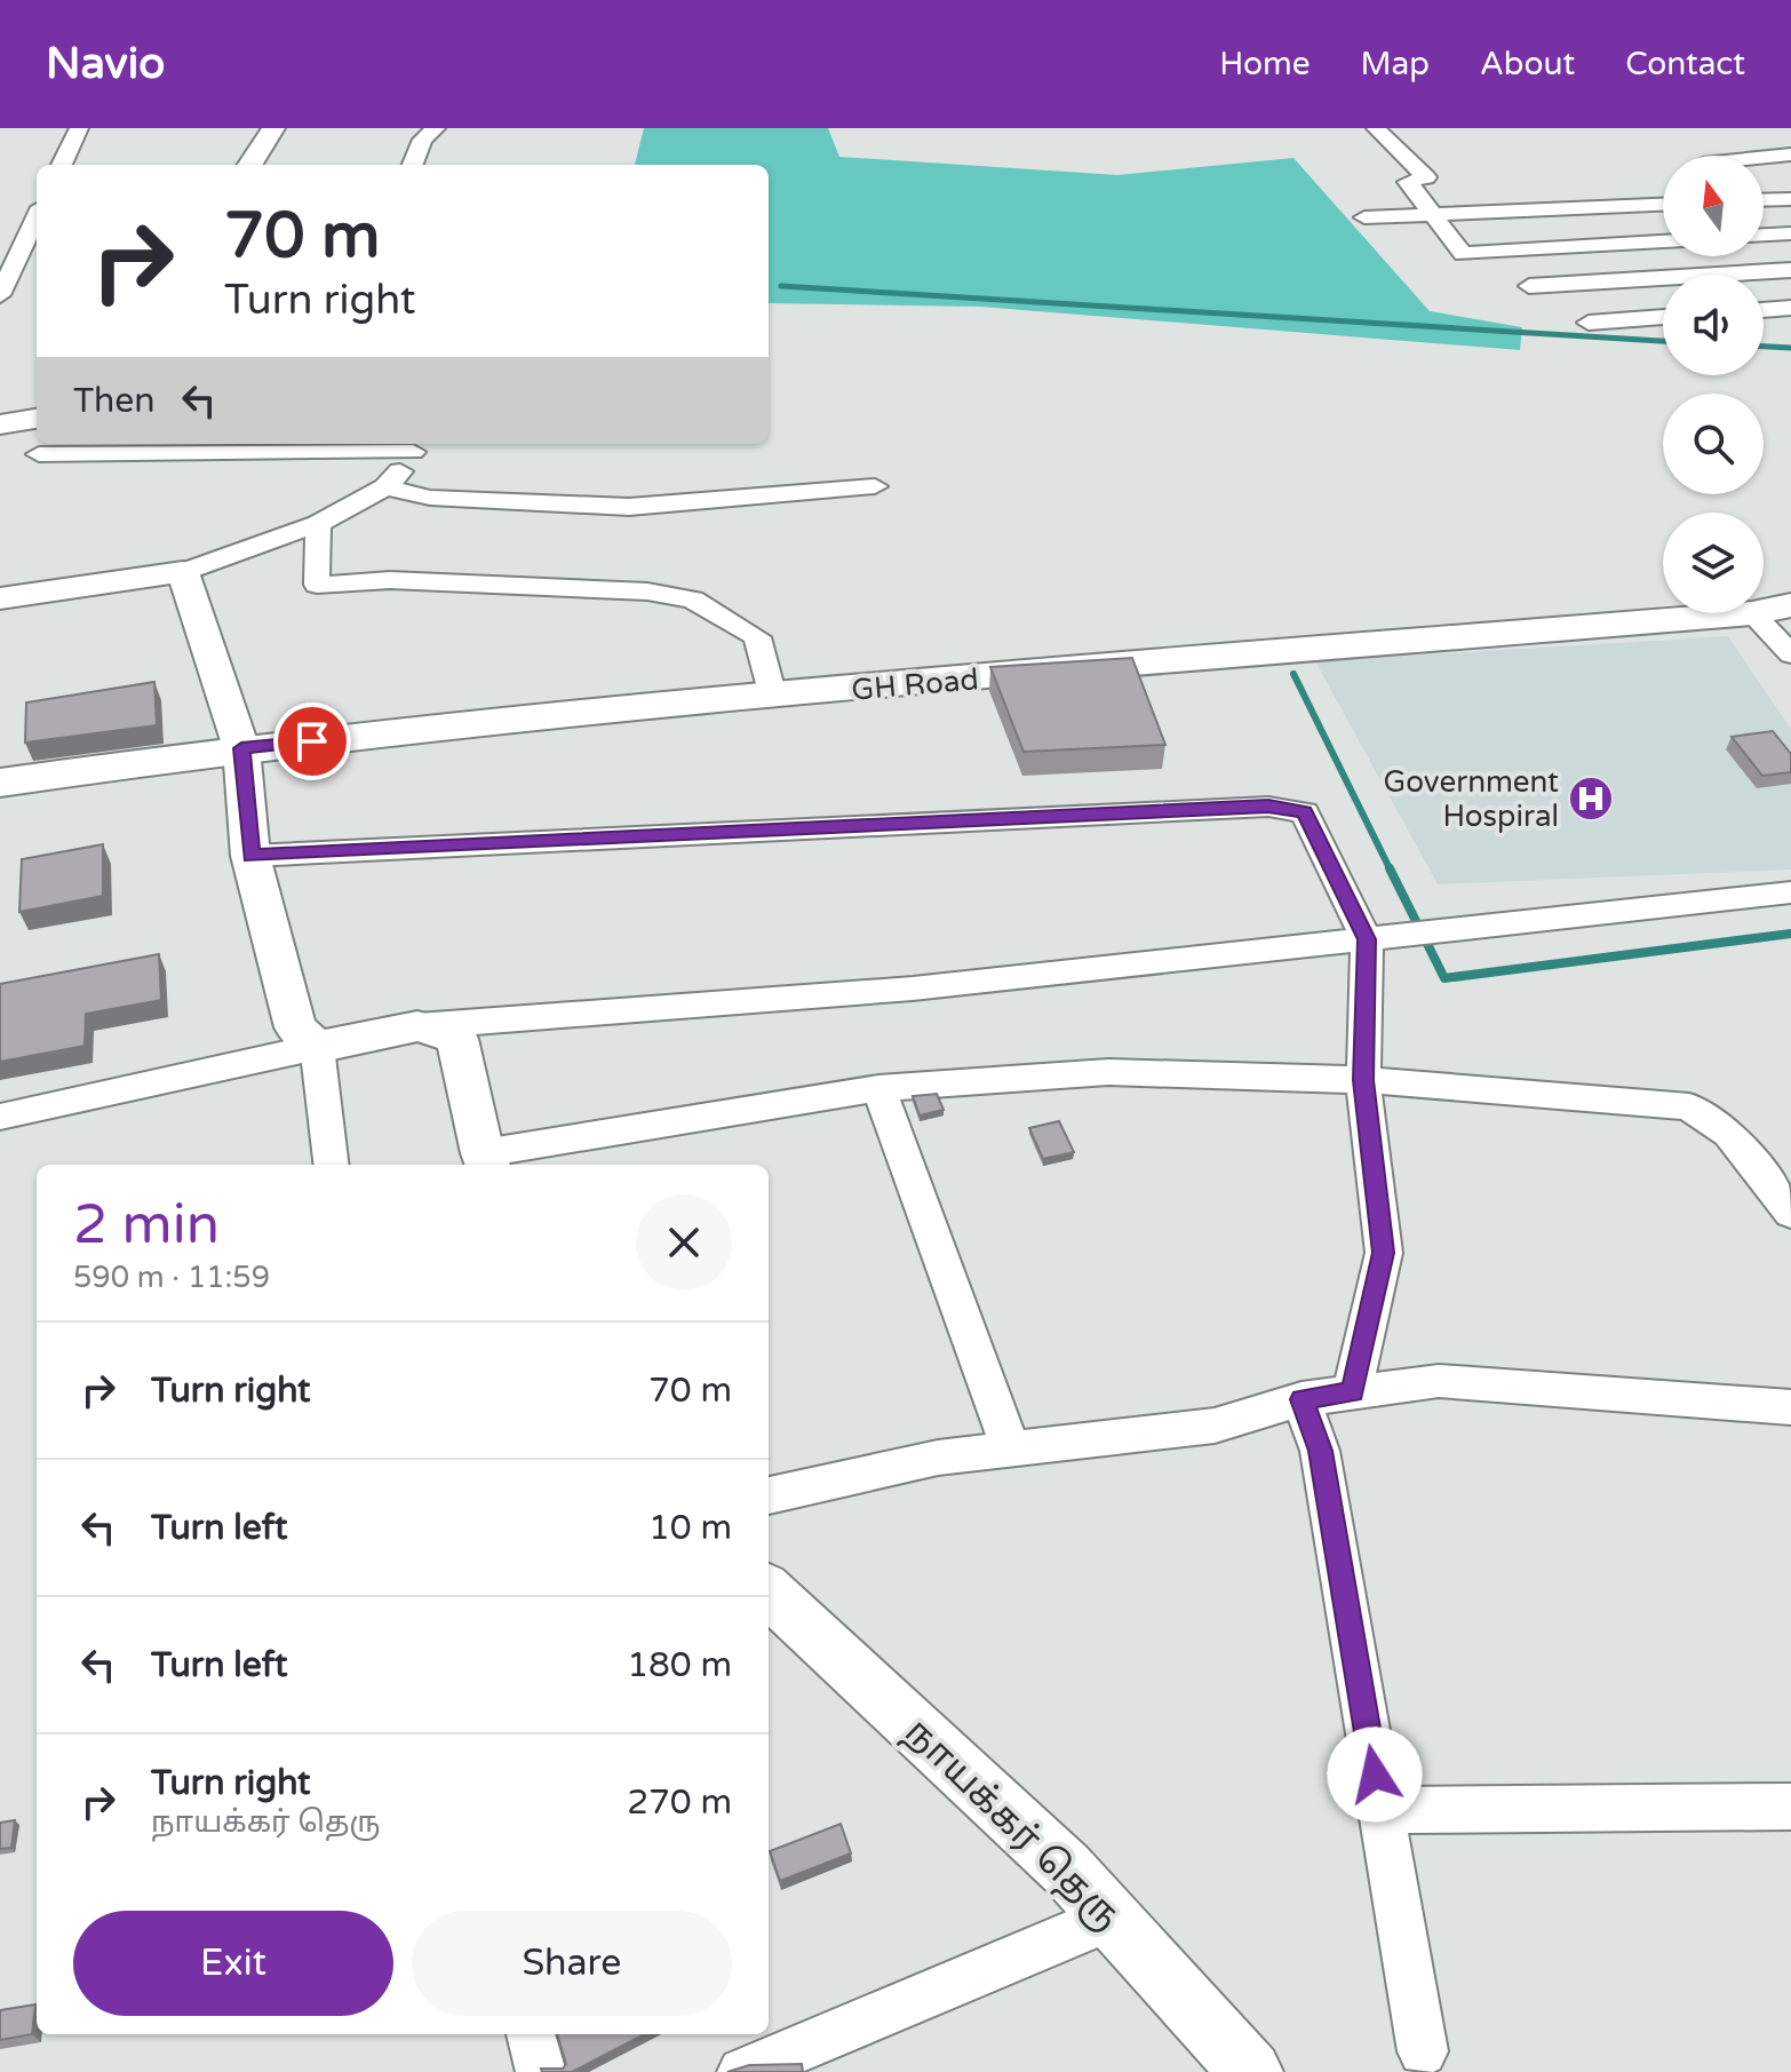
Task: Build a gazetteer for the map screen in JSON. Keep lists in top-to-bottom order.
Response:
{
  "streets": {
    "main road": ["GH Road"],
    "street": ["நாயக்கர் தெரு"]
  },
  "places": {
    "hospital": ["Government Hospiral"]
  },
  "north": "top",
  "page": {
    "header": "Navio",
    "nav": [
      "Home",
      "Map",
      "About",
      "Contact"
    ],
    "turn": ["70 m", "Turn right"],
    "then": "Then",
    "heading": ["2 min", "590 m · 11:59"],
    "list": [
      {
        "name": "Turn right",
        "value": "70 m"
      },
      {
        "name": "Turn left",
        "value": "10 m"
      },
      {
        "name": "Turn left",
        "value": "180 m"
      },
      {
        "name": "Turn right",
        "note": "நாயக்கர் தெரு",
        "value": "270 m"
      }
    ],
    "buttons": ["Exit", "Share"]
  }
}
